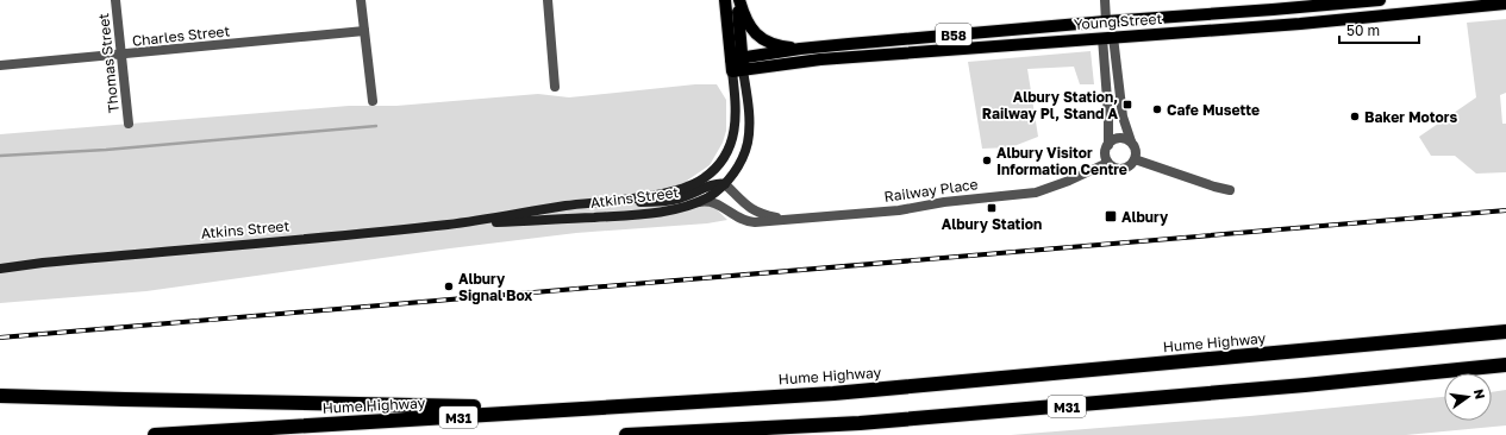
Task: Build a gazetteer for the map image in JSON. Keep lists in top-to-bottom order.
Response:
{
  "streets": {
    "highway": ["Hume Highway", "M31"],
    "main road": ["Young Street", "B58", "Atkins Street"],
    "street": ["Charles Street", "Thomas Street", "Railway Place"]
  },
  "crossings": [
    ["Young Street", "B58"],
    ["Young Street", "Atkins Street"],
    ["B58", "Atkins Street"],
    ["Charles Street", "Thomas Street"],
    ["Railway Place", "Atkins Street"]
  ],
  "places": {
    "transit": ["Albury Station, Railway Pl, Stand A", "Albury Station", "Albury"],
    "other": [
      "Cafe Musette",
      "Baker Motors",
      "Albury Visitor Information Centre",
      "Albury Signal Box"
    ]
  },
  "scale_bar": "50 m",
  "north": "right"
}
